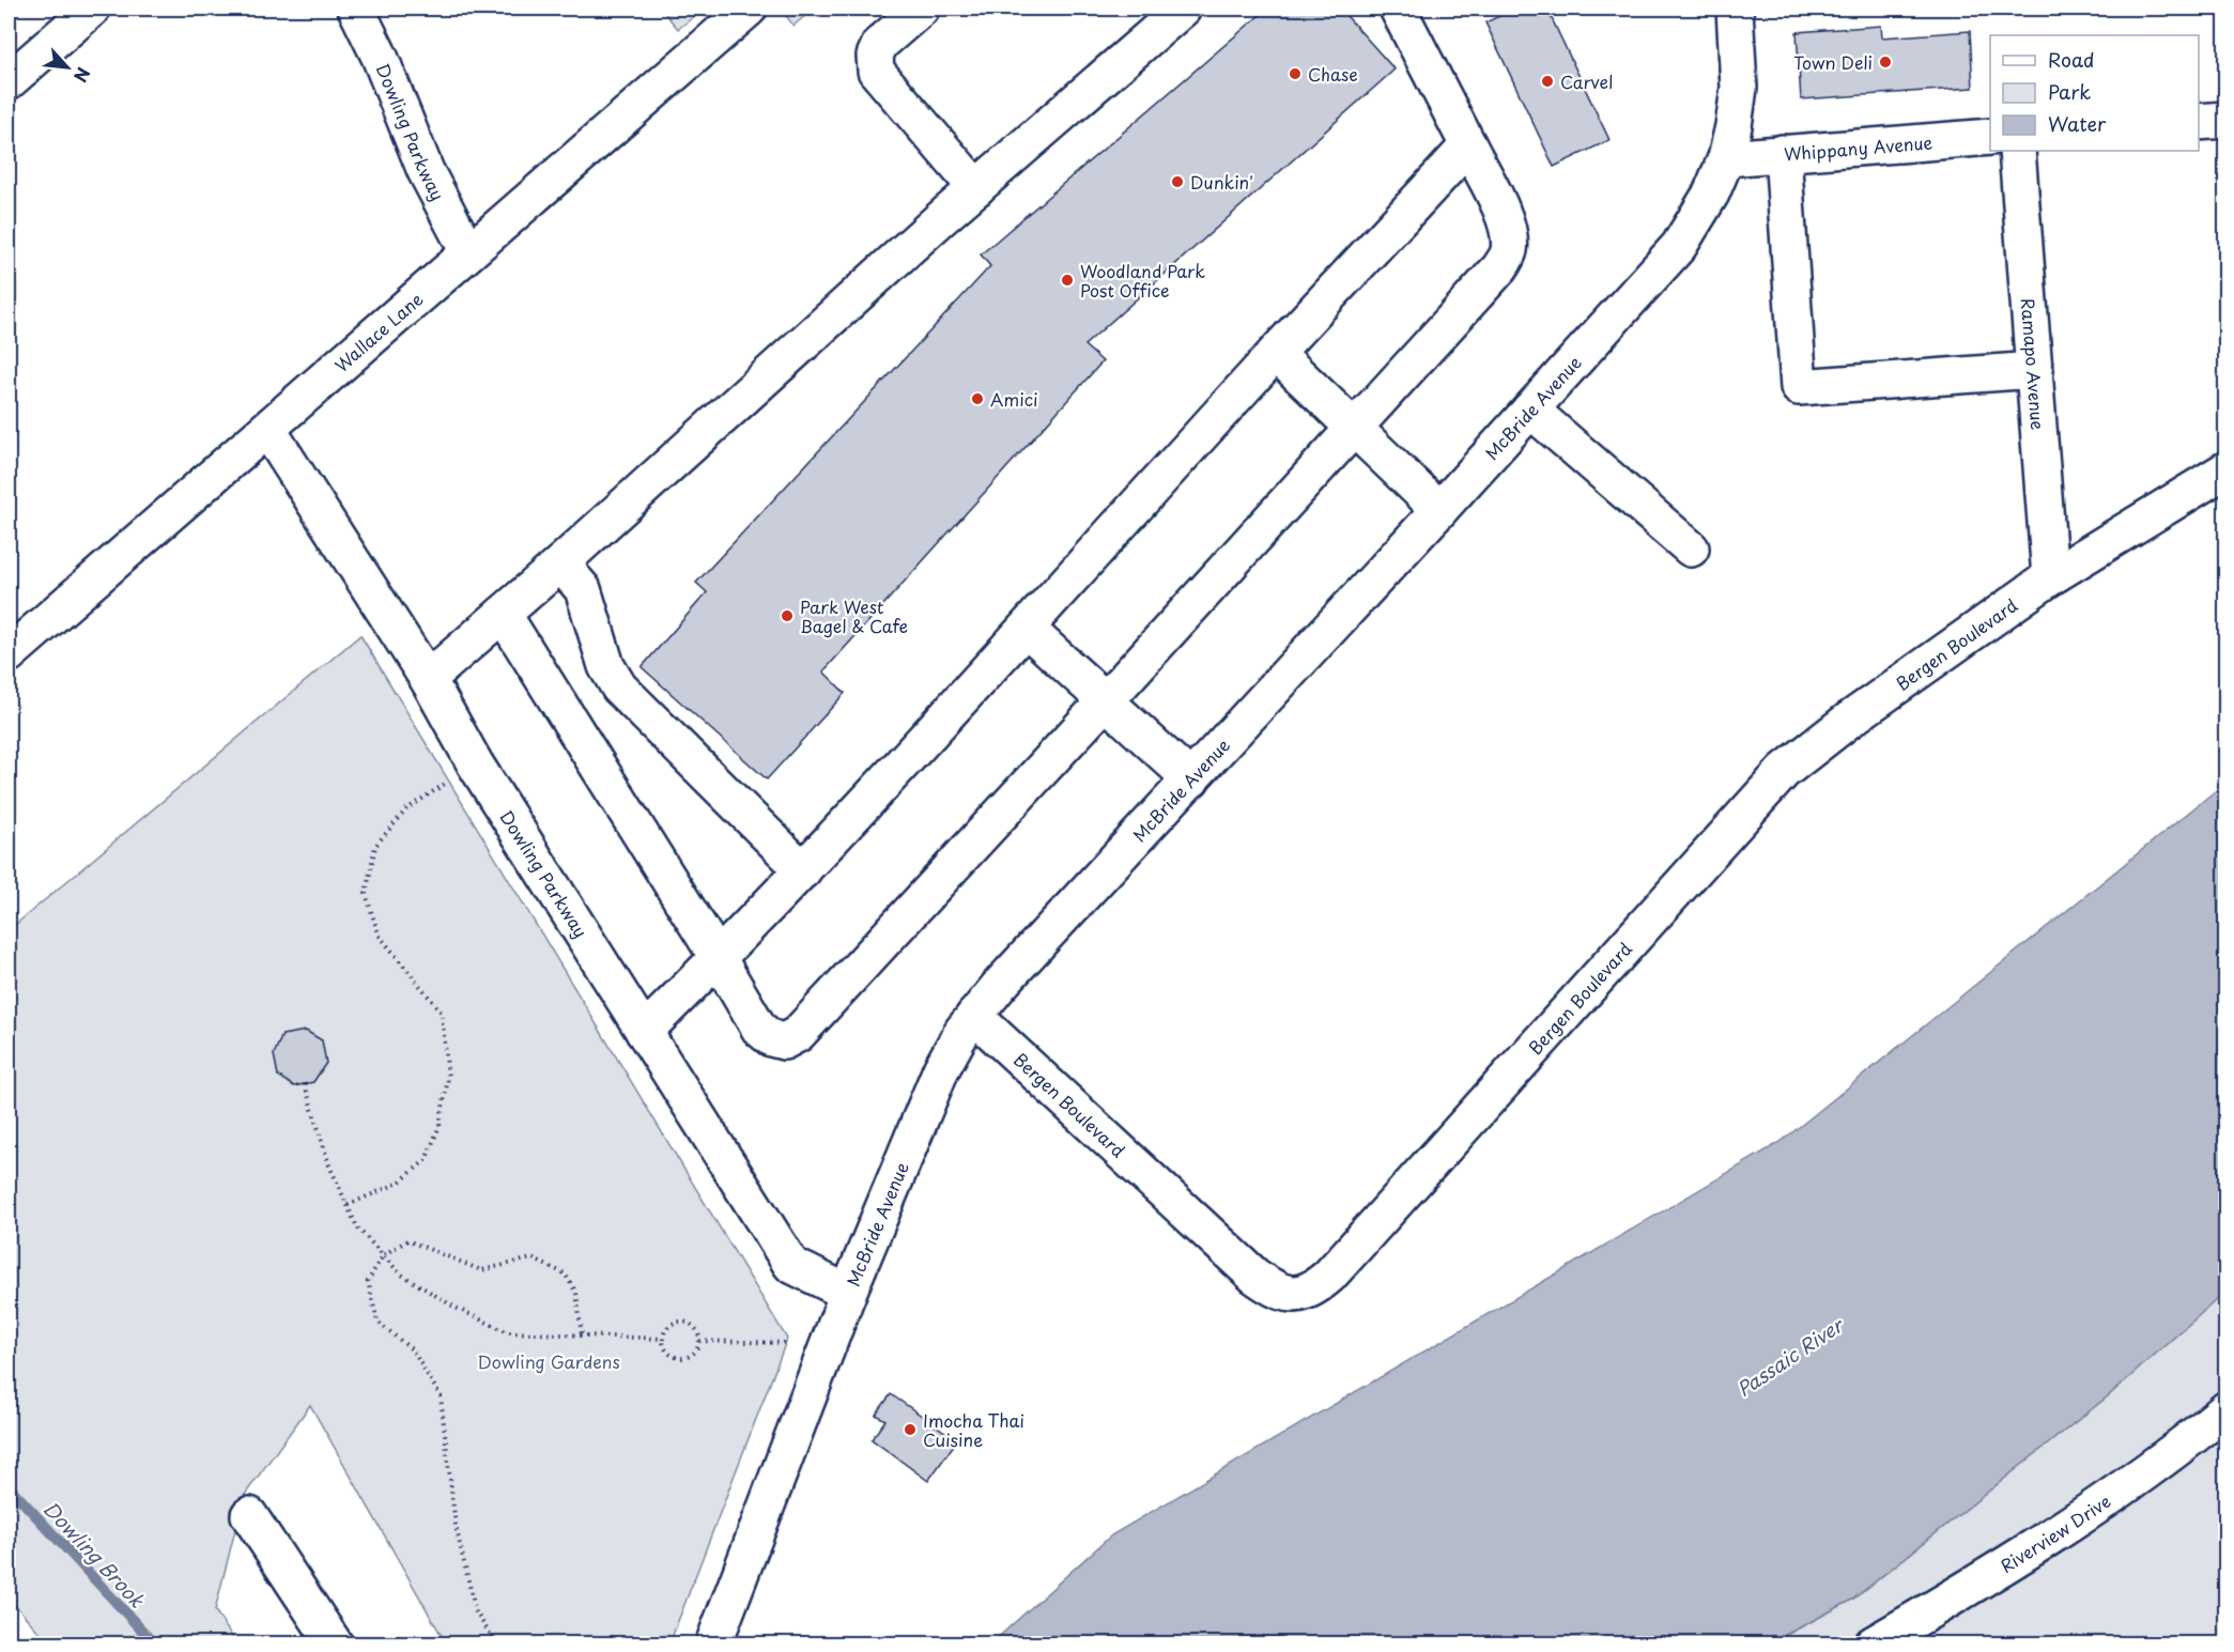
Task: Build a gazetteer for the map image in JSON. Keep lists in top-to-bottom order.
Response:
{
  "streets": {
    "street": [
      "Dowling Parkway",
      "Whippany Avenue",
      "Wallace Lane",
      "Ramapo Avenue",
      "McBride Avenue",
      "Bergen Boulevard",
      "Riverview Drive"
    ]
  },
  "crossings": [
    ["Dowling Parkway", "Wallace Lane"],
    ["Dowling Parkway", "McBride Avenue"],
    ["Whippany Avenue", "McBride Avenue"],
    ["Ramapo Avenue", "Bergen Boulevard"],
    ["McBride Avenue", "Bergen Boulevard"]
  ],
  "water": ["Passaic River", "Dowling Brook"],
  "parks": ["Dowling Gardens"],
  "places": [
    "Town Deli",
    "Chase",
    "Carvel",
    "Dunkin'",
    "Woodland Park Post Office",
    "Amici",
    "Park West Bagel & Cafe",
    "Imocha Thai Cuisine"
  ],
  "legend": ["Road", "Park", "Water"],
  "north": "bottom right"
}
